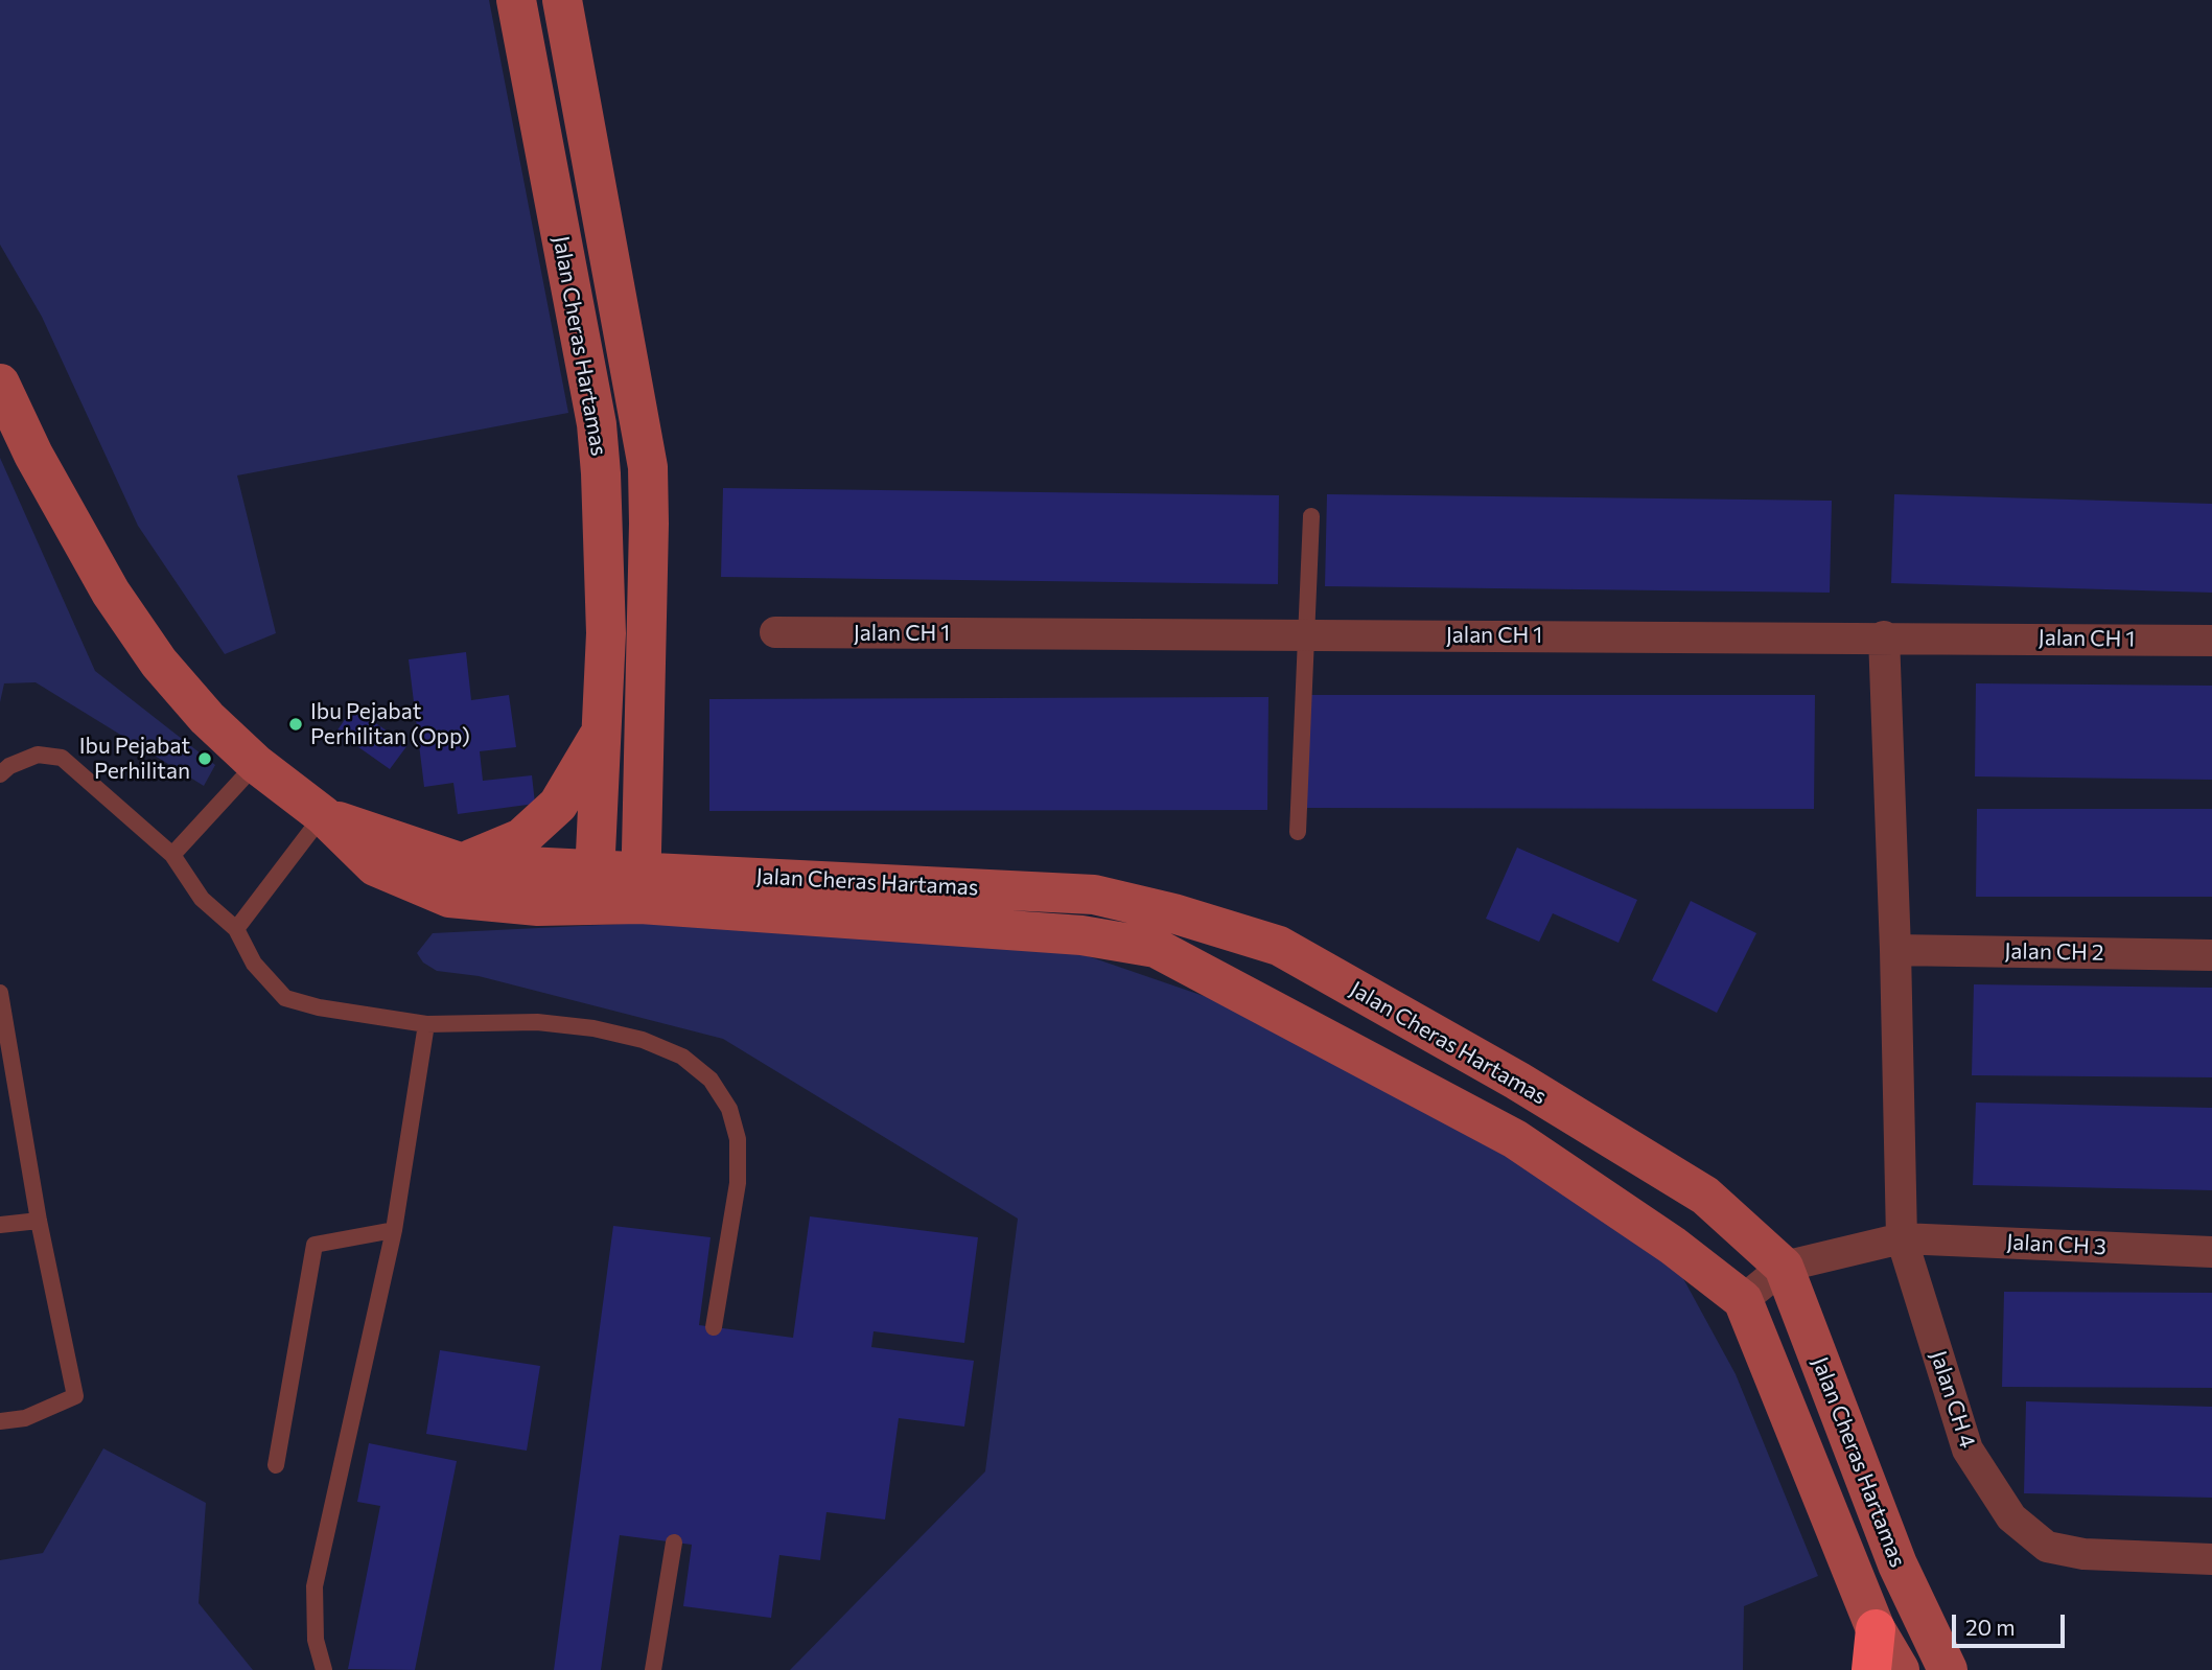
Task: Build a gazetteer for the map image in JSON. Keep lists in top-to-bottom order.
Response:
{
  "streets": {
    "street": [
      "Jalan Cheras Hartamas",
      "Jalan CH 1",
      "Jalan CH 2",
      "Jalan CH 3",
      "Jalan CH 4"
    ]
  },
  "crossings": [
    ["Jalan Cheras Hartamas", "Jalan CH 3"],
    ["Jalan CH 1", "Jalan CH 4"],
    ["Jalan CH 2", "Jalan CH 4"],
    ["Jalan CH 3", "Jalan CH 4"]
  ],
  "places": ["Ibu Pejabat Perhilitan (Opp)", "Ibu Pejabat Perhilitan"],
  "scale_bar": "20 m"
}
